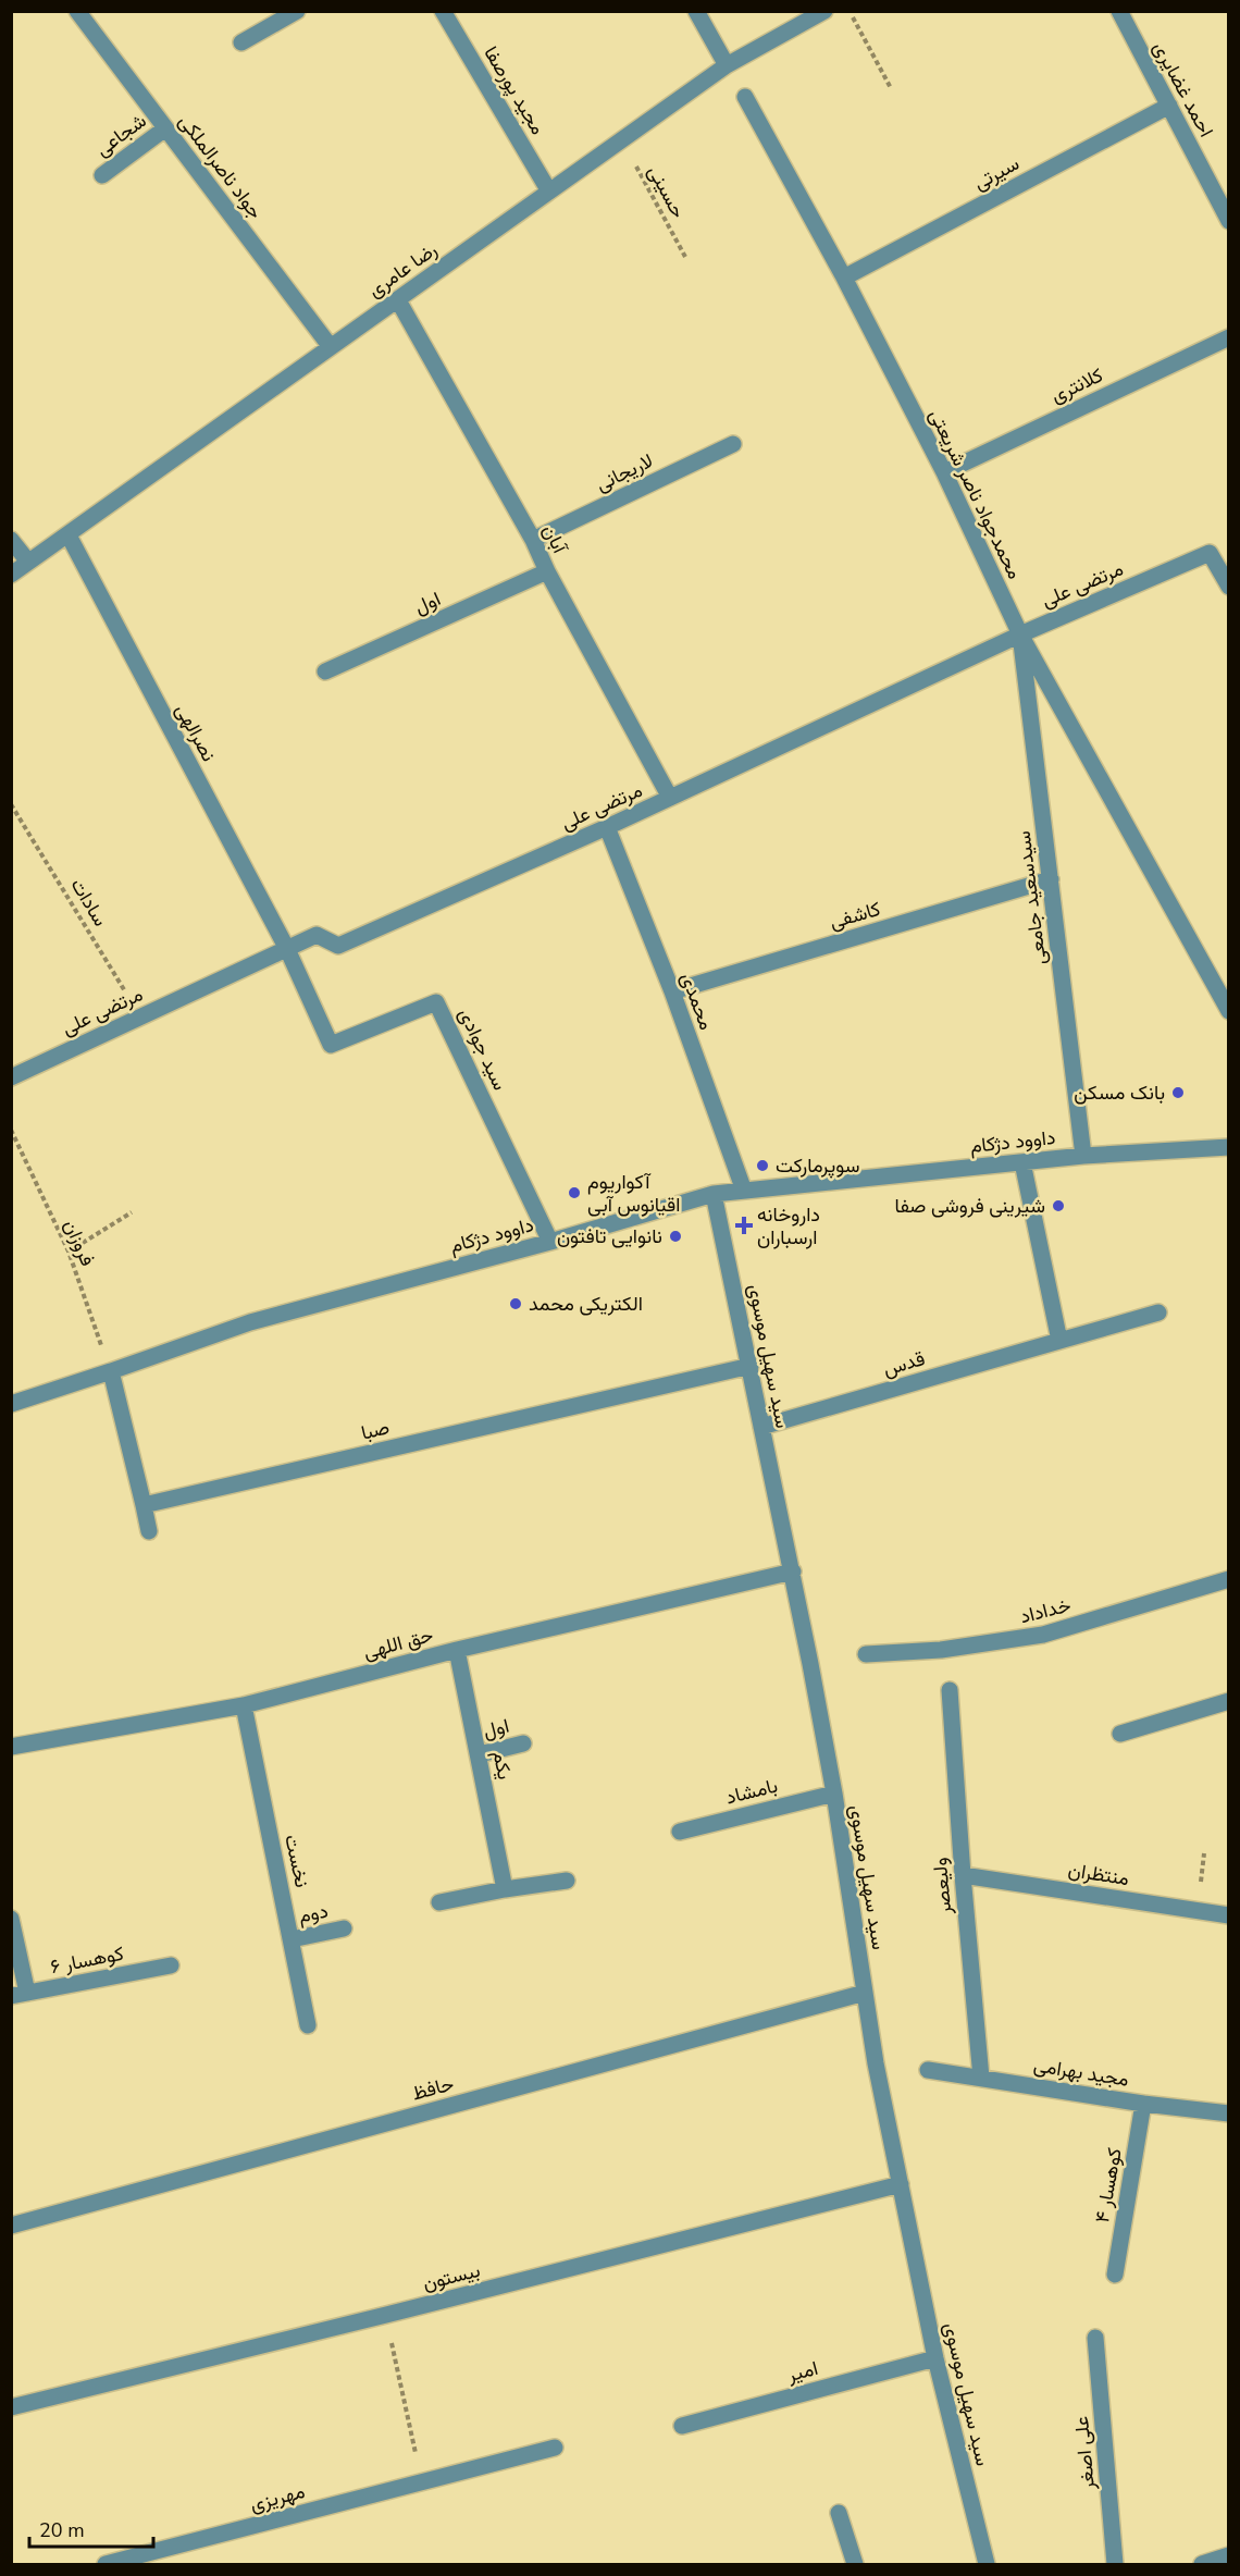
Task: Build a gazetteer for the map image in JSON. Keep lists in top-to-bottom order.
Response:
{
  "streets": {
    "street": [
      "احمد غضایری",
      "مجید پورصفا",
      "شجاعی",
      "جواد ناصرالملکی",
      "سیرتی",
      "رضا عامری",
      "کلانتری",
      "لاریجانی",
      "محمدجواد ناصر شریعتی",
      "آبان",
      "مرتضی علی",
      "اول",
      "نصرالهی",
      "سیدسعید جامعی",
      "کاشفی",
      "محمدی",
      "سید جوادی",
      "داوود دژکام",
      "سید سهیل موسوی",
      "قدس",
      "صبا",
      "خداداد",
      "حق اللهی",
      "یکم",
      "بامشاد",
      "نخست",
      "منتظران",
      "ولیعصر",
      "دوم",
      "کوهسار ۶",
      "مجید بهرامی",
      "حافظ",
      "کوهسار ۴",
      "بیستون",
      "امیر",
      "علی اصغر",
      "مهریزی"
    ],
    "path": ["حسینی", "سادات", "فروزان"]
  },
  "crossings": [
    ["احمد غضایری", "سیرتی"],
    ["مجید پورصفا", "رضا عامری"],
    ["شجاعی", "جواد ناصرالملکی"],
    ["جواد ناصرالملکی", "رضا عامری"],
    ["سیرتی", "محمدجواد ناصر شریعتی"],
    ["حسینی", "رضا عامری"],
    ["رضا عامری", "آبان"],
    ["رضا عامری", "نصرالهی"],
    ["کلانتری", "محمدجواد ناصر شریعتی"],
    ["لاریجانی", "آبان"],
    ["محمدجواد ناصر شریعتی", "مرتضی علی"],
    ["محمدجواد ناصر شریعتی", "سیدسعید جامعی"],
    ["آبان", "مرتضی علی"],
    ["آبان", "اول"],
    ["مرتضی علی", "نصرالهی"],
    ["مرتضی علی", "سیدسعید جامعی"],
    ["مرتضی علی", "سادات"],
    ["مرتضی علی", "محمدی"],
    ["مرتضی علی", "سید جوادی"],
    ["اول", "یکم"],
    ["نصرالهی", "سید جوادی"],
    ["سیدسعید جامعی", "کاشفی"],
    ["سیدسعید جامعی", "داوود دژکام"],
    ["کاشفی", "محمدی"],
    ["محمدی", "داوود دژکام"],
    ["سید جوادی", "داوود دژکام"],
    ["داوود دژکام", "فروزان"],
    ["داوود دژکام", "سید سهیل موسوی"],
    ["سید سهیل موسوی", "قدس"],
    ["سید سهیل موسوی", "صبا"],
    ["سید سهیل موسوی", "حق اللهی"],
    ["سید سهیل موسوی", "بامشاد"],
    ["سید سهیل موسوی", "حافظ"],
    ["سید سهیل موسوی", "بیستون"],
    ["سید سهیل موسوی", "امیر"],
    ["حق اللهی", "یکم"],
    ["حق اللهی", "نخست"],
    ["نخست", "دوم"],
    ["منتظران", "ولیعصر"],
    ["ولیعصر", "مجید بهرامی"],
    ["مجید بهرامی", "کوهسار ۴"]
  ],
  "places": {
    "other": [
      "بانک مسکن",
      "سوپرمارکت",
      "آکواریوم اقیانوس آبی",
      "شیرینی فروشی صفا",
      "نانوایی تافتون",
      "الکتریکی محمد"
    ],
    "health": ["داروخانه ارسباران"]
  },
  "scale_bar": "20 m"
}
